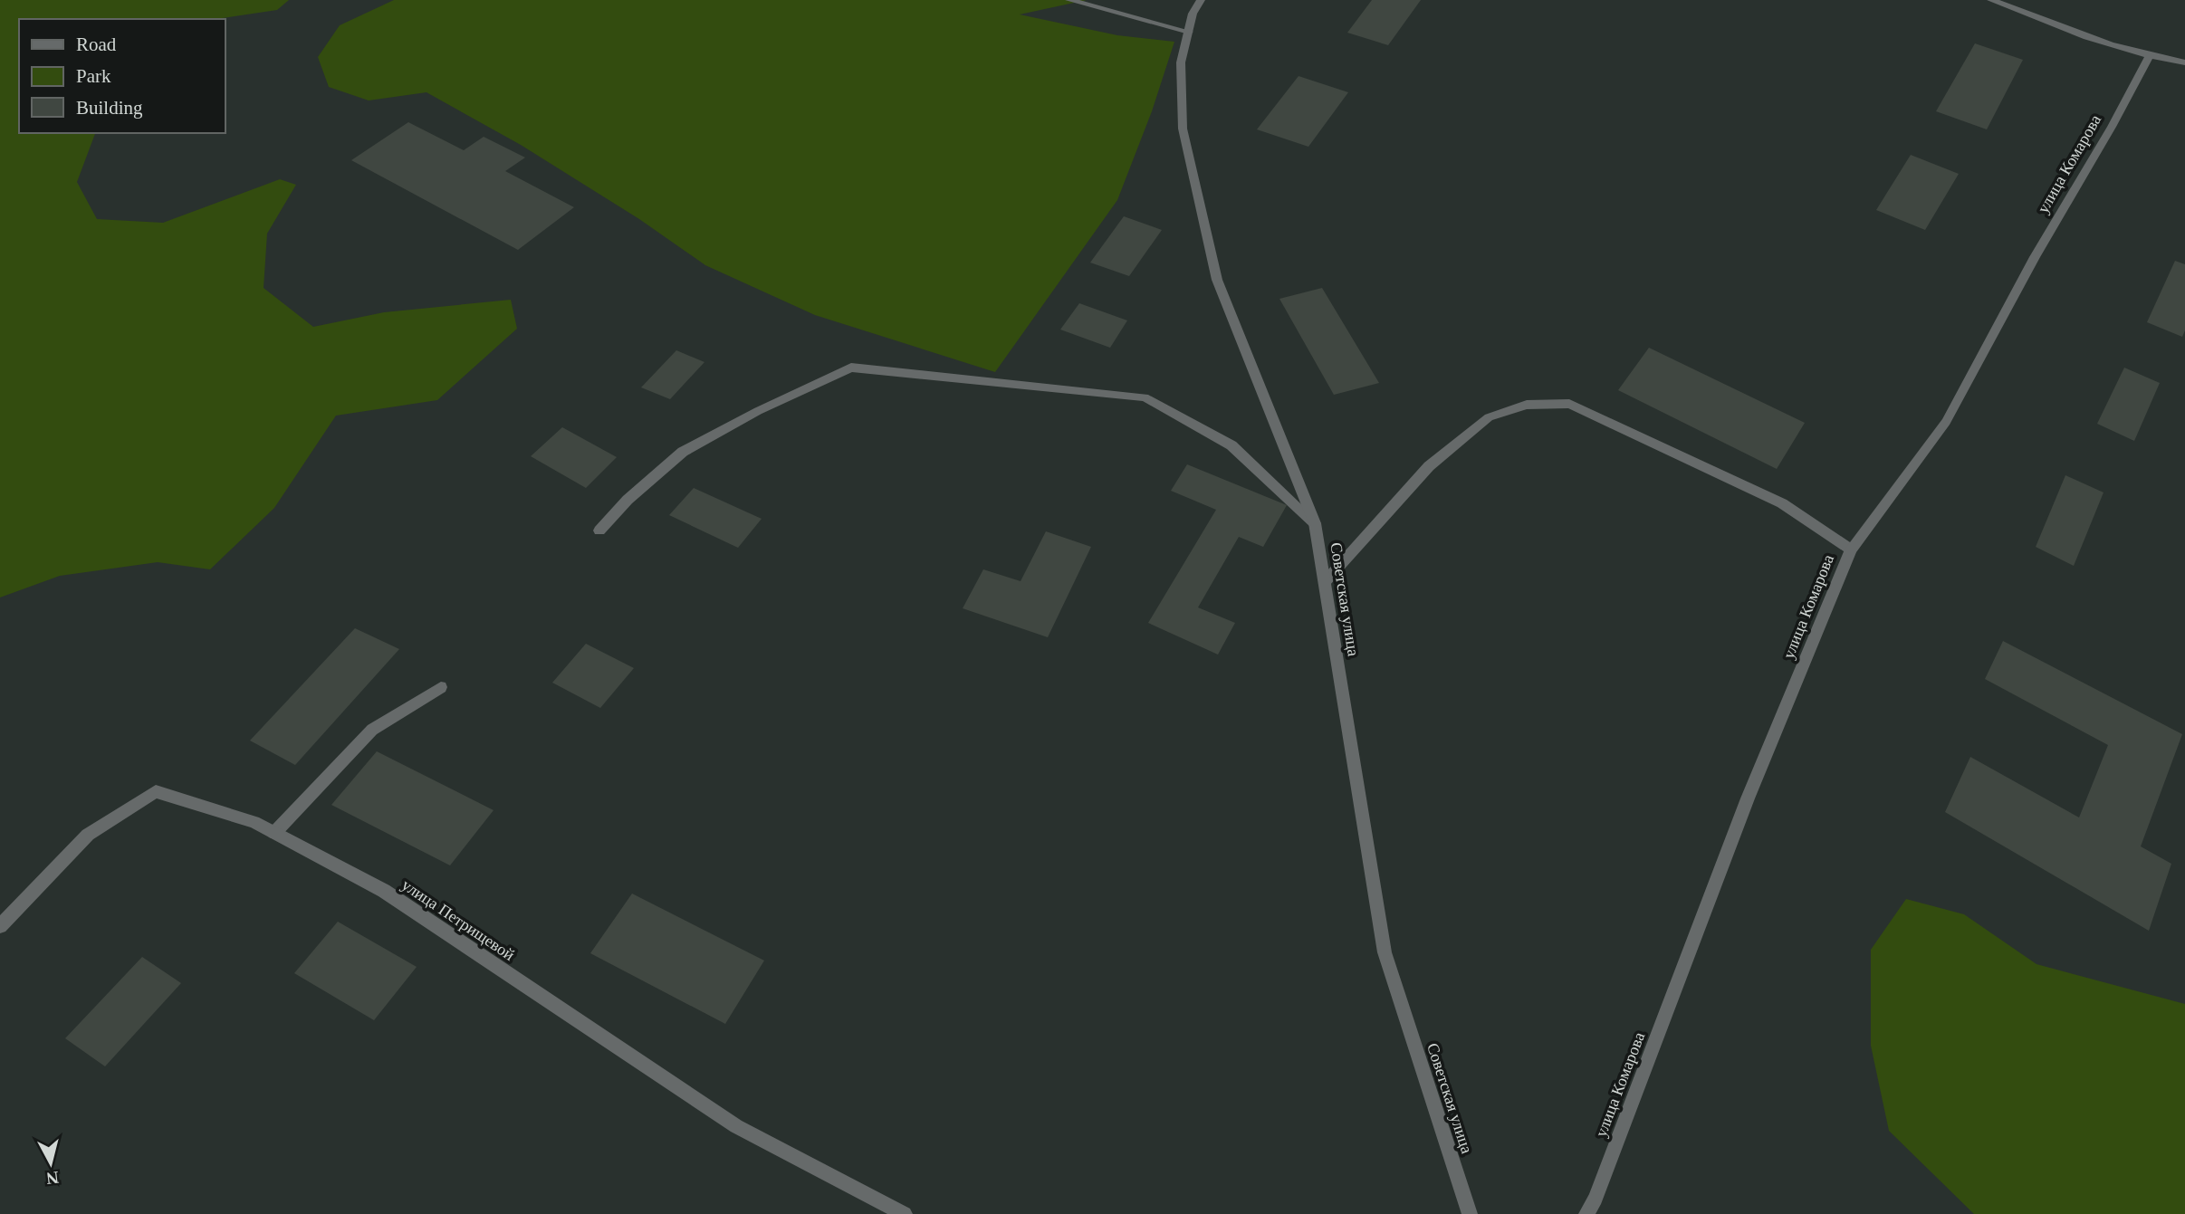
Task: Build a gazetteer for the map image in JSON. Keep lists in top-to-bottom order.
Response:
{
  "streets": {
    "street": ["улица Комарова", "Советская улица", "улица Петрищевой"]
  },
  "legend": ["Road", "Park", "Building"],
  "north": "bottom"
}
